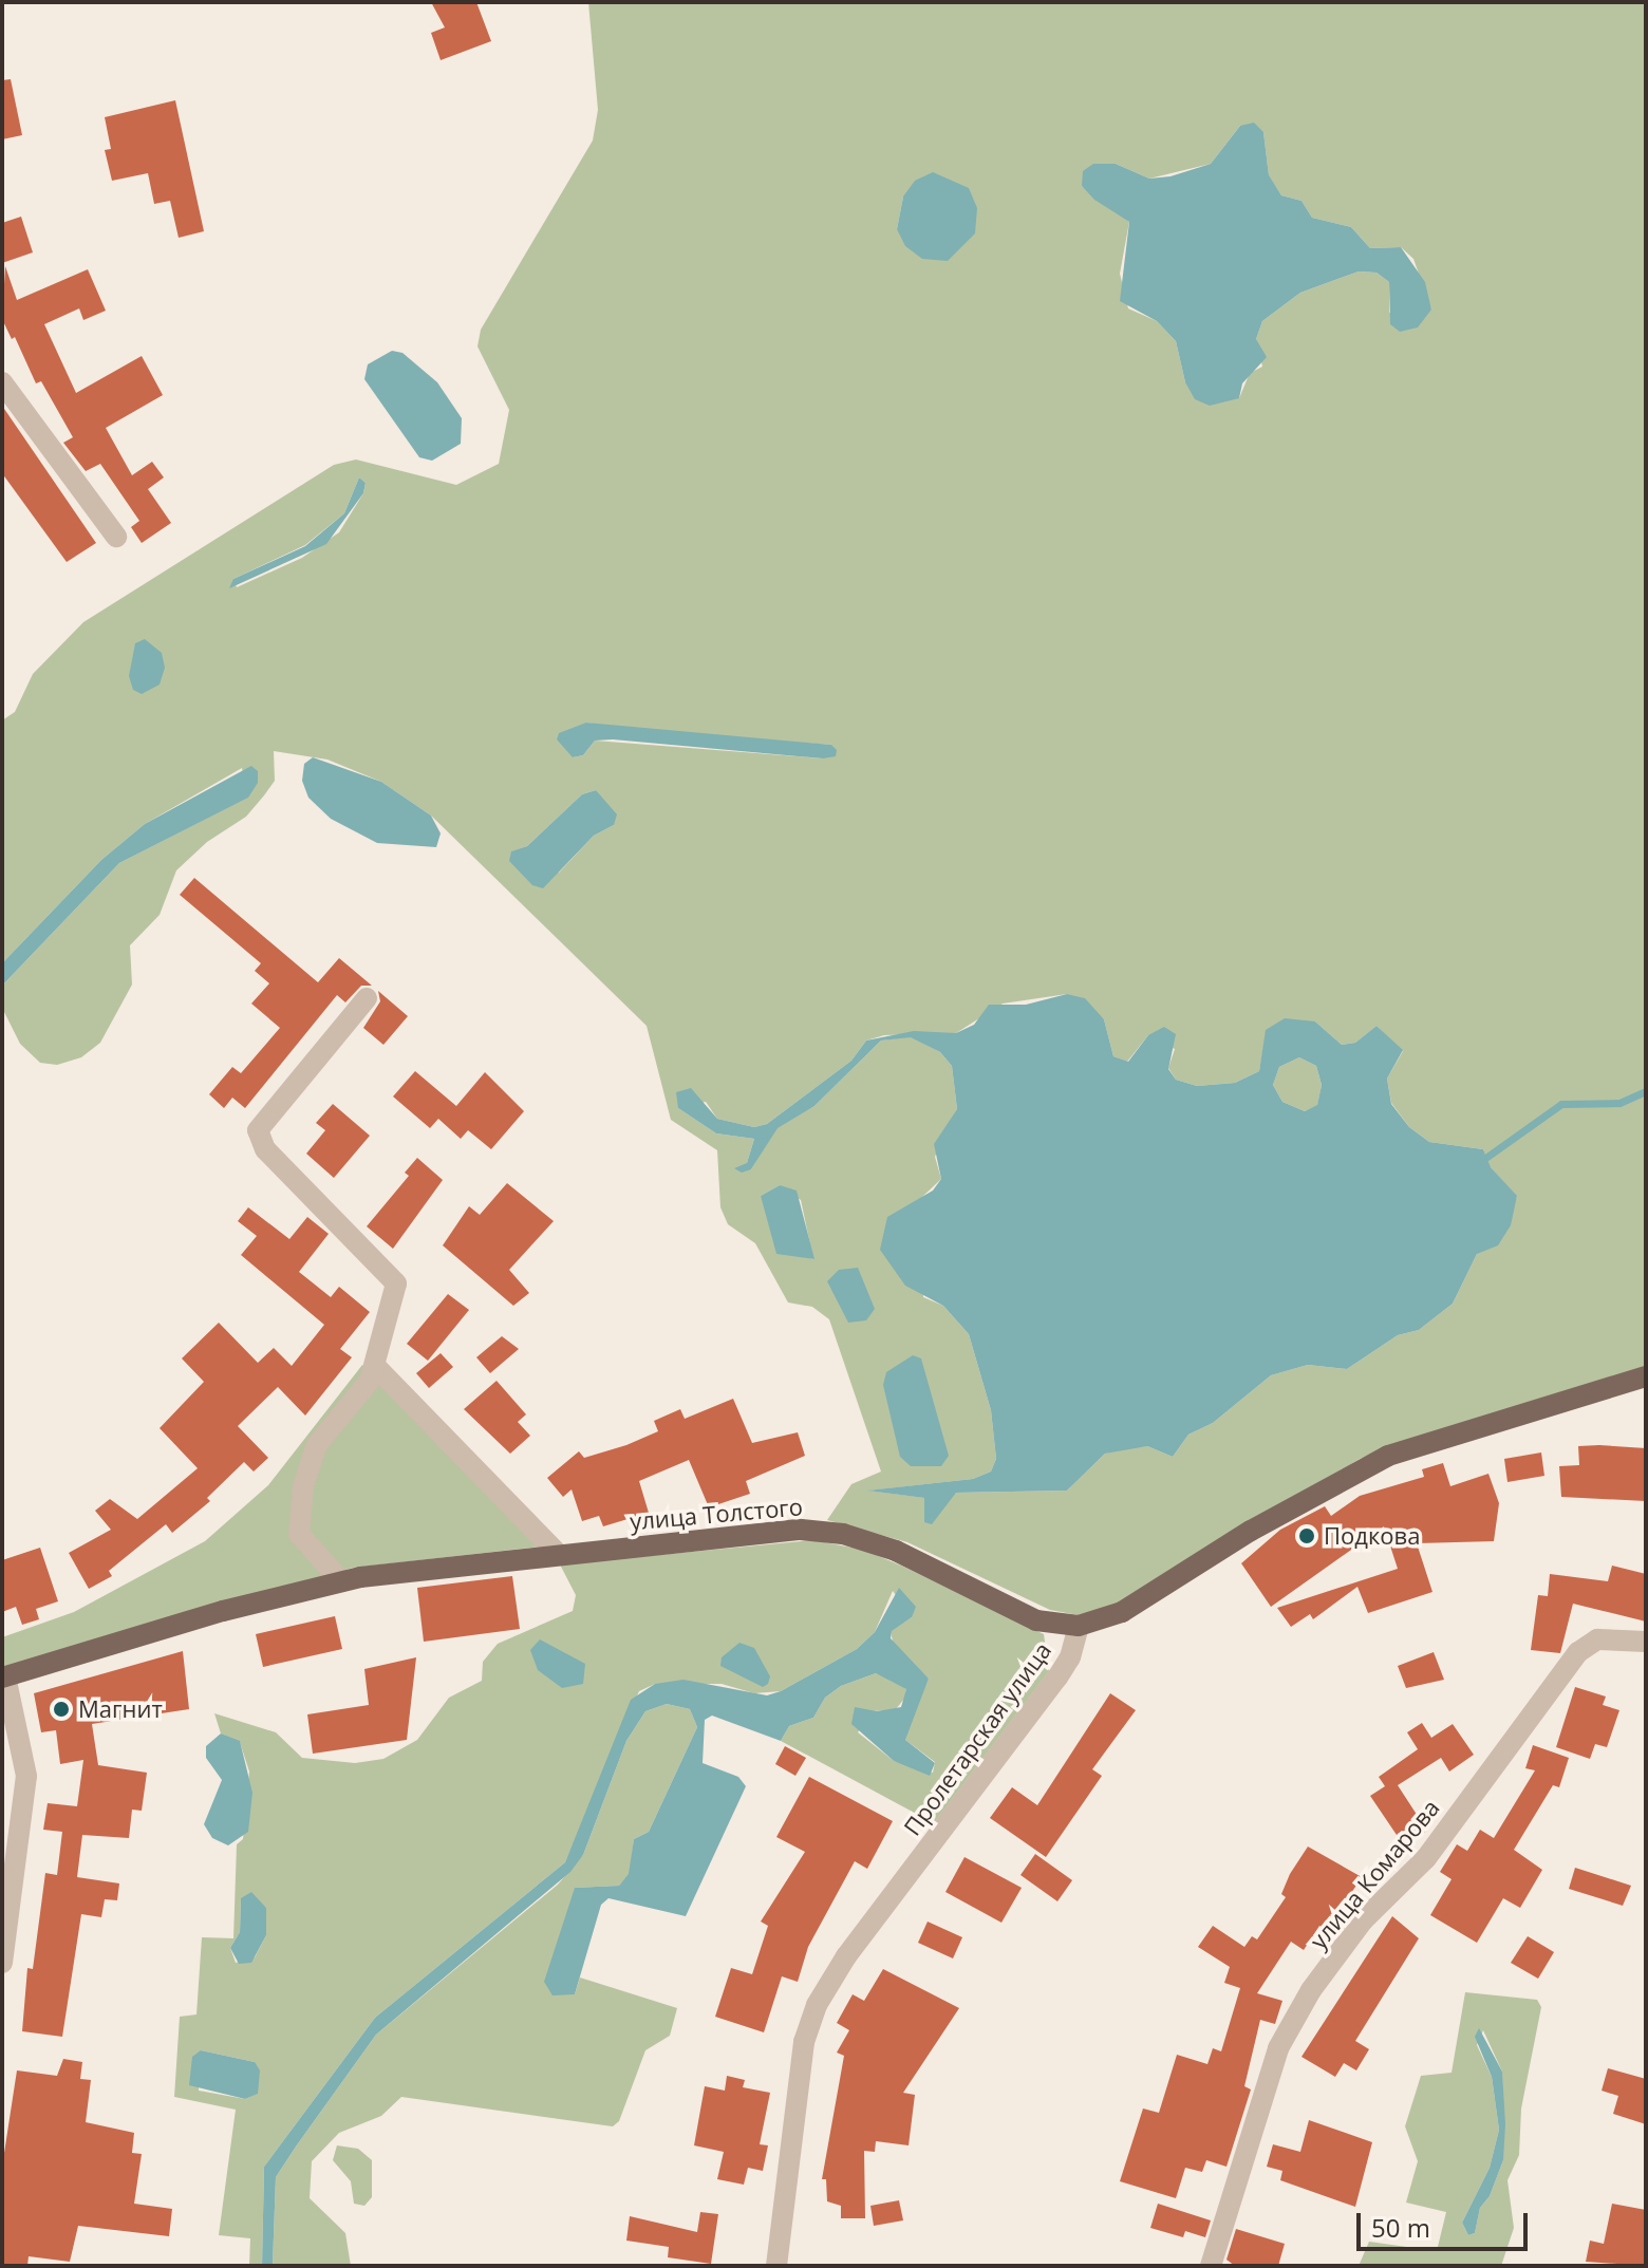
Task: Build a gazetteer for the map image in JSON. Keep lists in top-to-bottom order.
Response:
{
  "streets": {
    "main road": ["улица Толстого"],
    "street": ["Пролетарская улица", "улица Комарова"]
  },
  "crossings": [
    ["улица Толстого", "Пролетарская улица"]
  ],
  "places": ["Подкова", "Магнит"],
  "scale_bar": "50 m"
}
